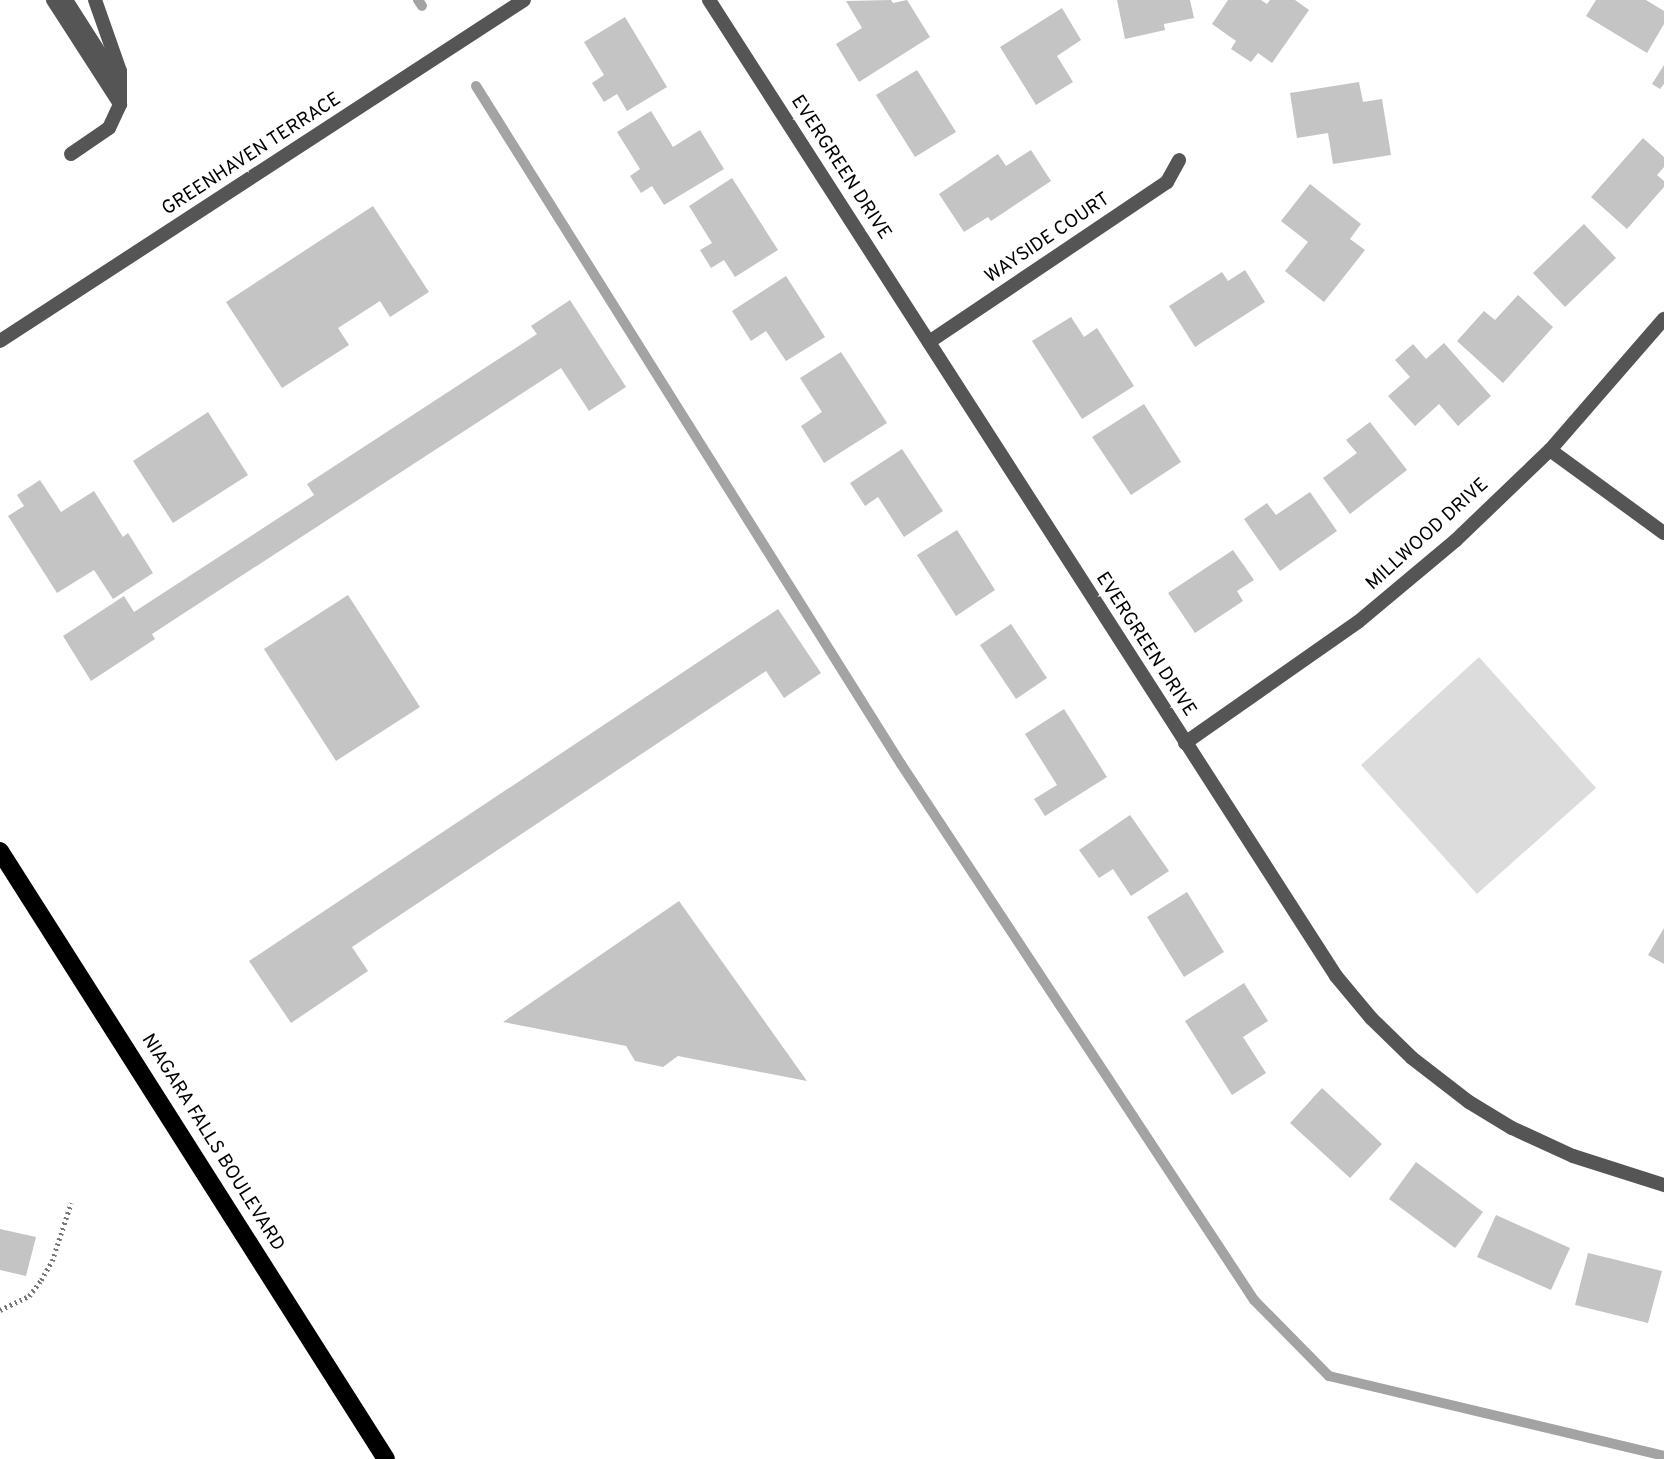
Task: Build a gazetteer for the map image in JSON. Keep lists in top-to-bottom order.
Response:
{
  "streets": {
    "main road": ["NIAGARA FALLS BOULEVARD"],
    "street": [
      "GREENHAVEN TERRACE",
      "EVERGREEN DRIVE",
      "WAYSIDE COURT",
      "MILLWOOD DRIVE"
    ]
  },
  "crossings": [
    ["EVERGREEN DRIVE", "WAYSIDE COURT"],
    ["EVERGREEN DRIVE", "MILLWOOD DRIVE"]
  ]
}
